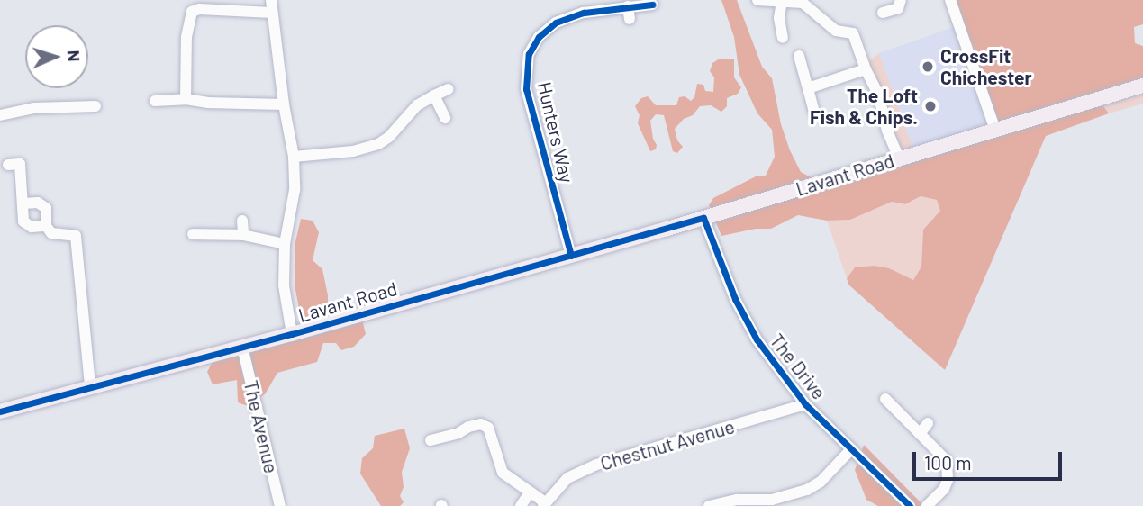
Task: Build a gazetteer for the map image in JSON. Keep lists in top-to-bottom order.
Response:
{
  "streets": {
    "main road": ["Lavant Road"],
    "street": [
      "Hunters Way",
      "The Drive",
      "The Avenue",
      "Chestnut Avenue"
    ]
  },
  "crossings": [
    ["Hunters Way", "Lavant Road"],
    ["Lavant Road", "The Drive"],
    ["Lavant Road", "The Avenue"],
    ["The Drive", "Chestnut Avenue"]
  ],
  "places": ["CrossFit Chichester", "The Loft Fish & Chips."],
  "scale_bar": "100 m",
  "north": "right"
}
